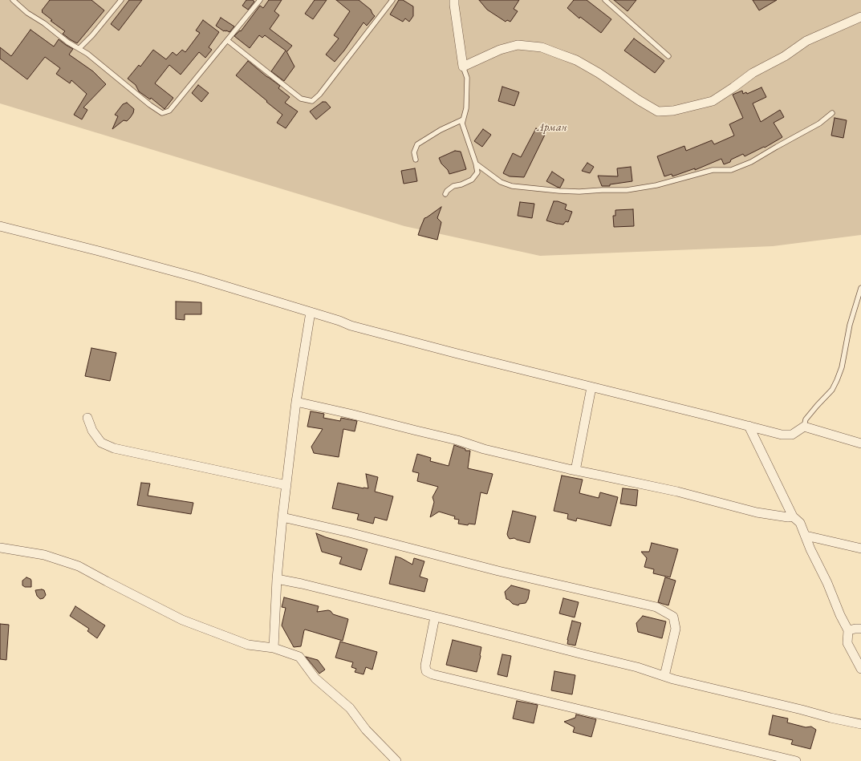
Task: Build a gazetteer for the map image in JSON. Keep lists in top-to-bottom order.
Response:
{
  "parks": ["Арман"]
}
